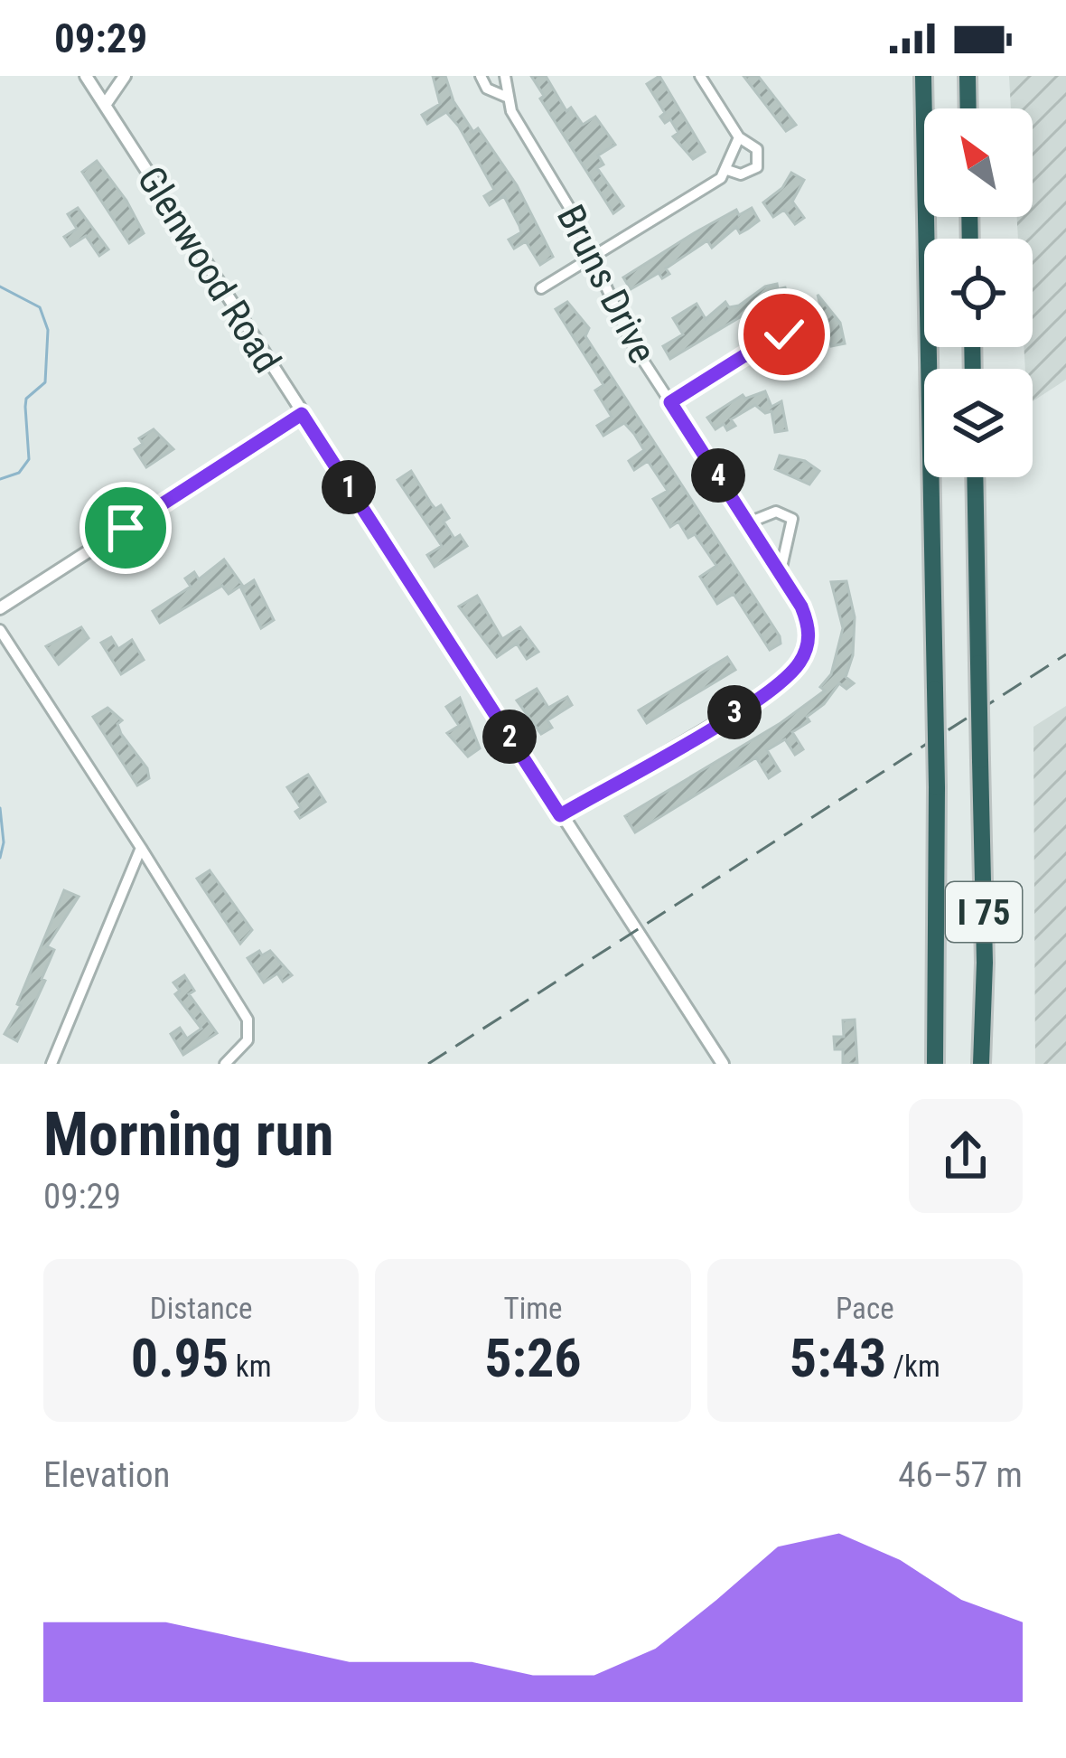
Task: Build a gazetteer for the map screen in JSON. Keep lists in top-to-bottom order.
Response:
{
  "streets": {
    "highway": ["I 75"],
    "street": ["Glenwood Road", "Bruns Drive"]
  },
  "crossings": [
    ["Glenwood Road", "Bruns Drive"]
  ],
  "north": "top left",
  "page": {
    "status": "09:29",
    "pins": [
      "4",
      "1",
      "3",
      "2"
    ],
    "heading": ["Morning run", "09:29"],
    "stats": [
      ["Distance", "0.95 km"],
      ["Time", "5:26"],
      ["Pace", "5:43 /km"]
    ],
    "chart": ["Elevation", "46–57 m"]
  }
}
